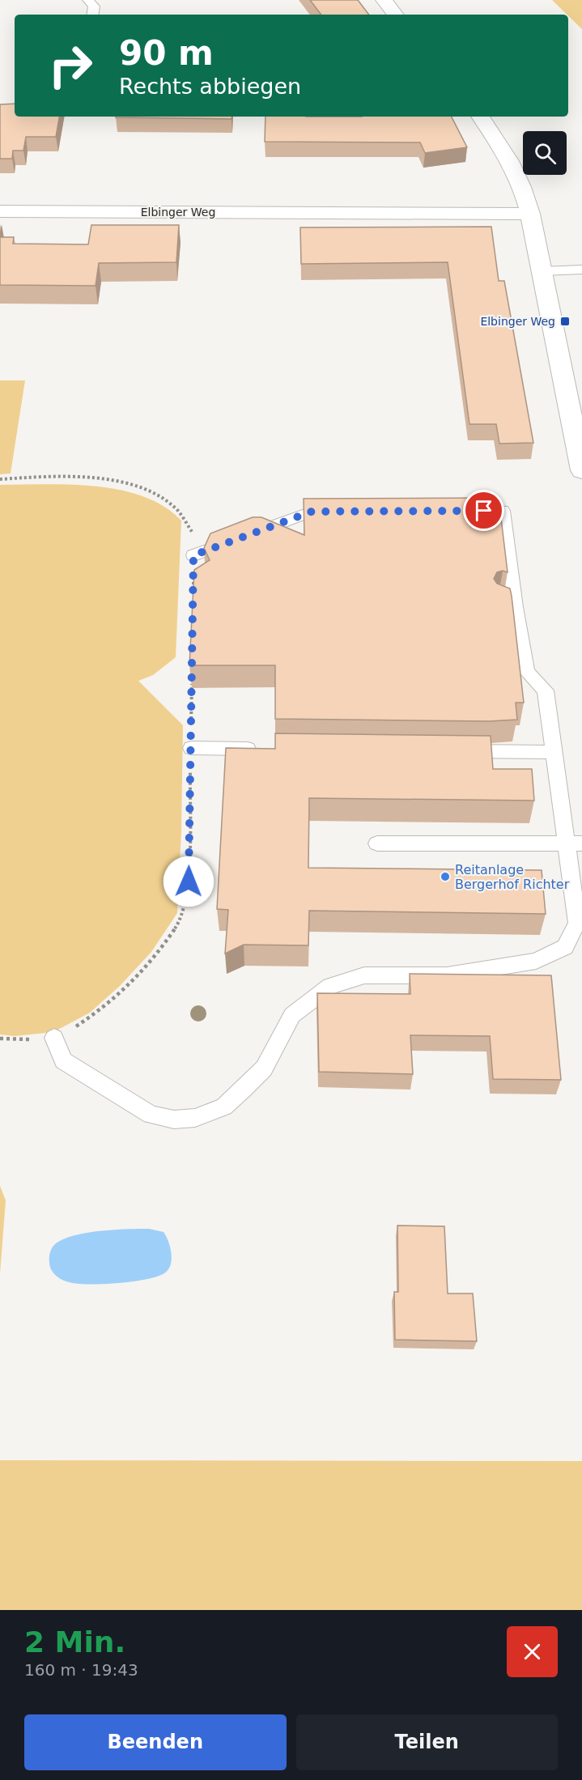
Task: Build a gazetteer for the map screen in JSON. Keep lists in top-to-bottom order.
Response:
{
  "streets": {
    "street": ["Elbinger Weg"]
  },
  "places": {
    "transit": ["Elbinger Weg"],
    "other": ["Reitanlage Bergerhof Richter"]
  },
  "page": {
    "turn": ["90 m", "Rechts abbiegen"],
    "heading": ["2 Min.", "160 m · 19:43"],
    "buttons": ["Beenden", "Teilen"]
  }
}
